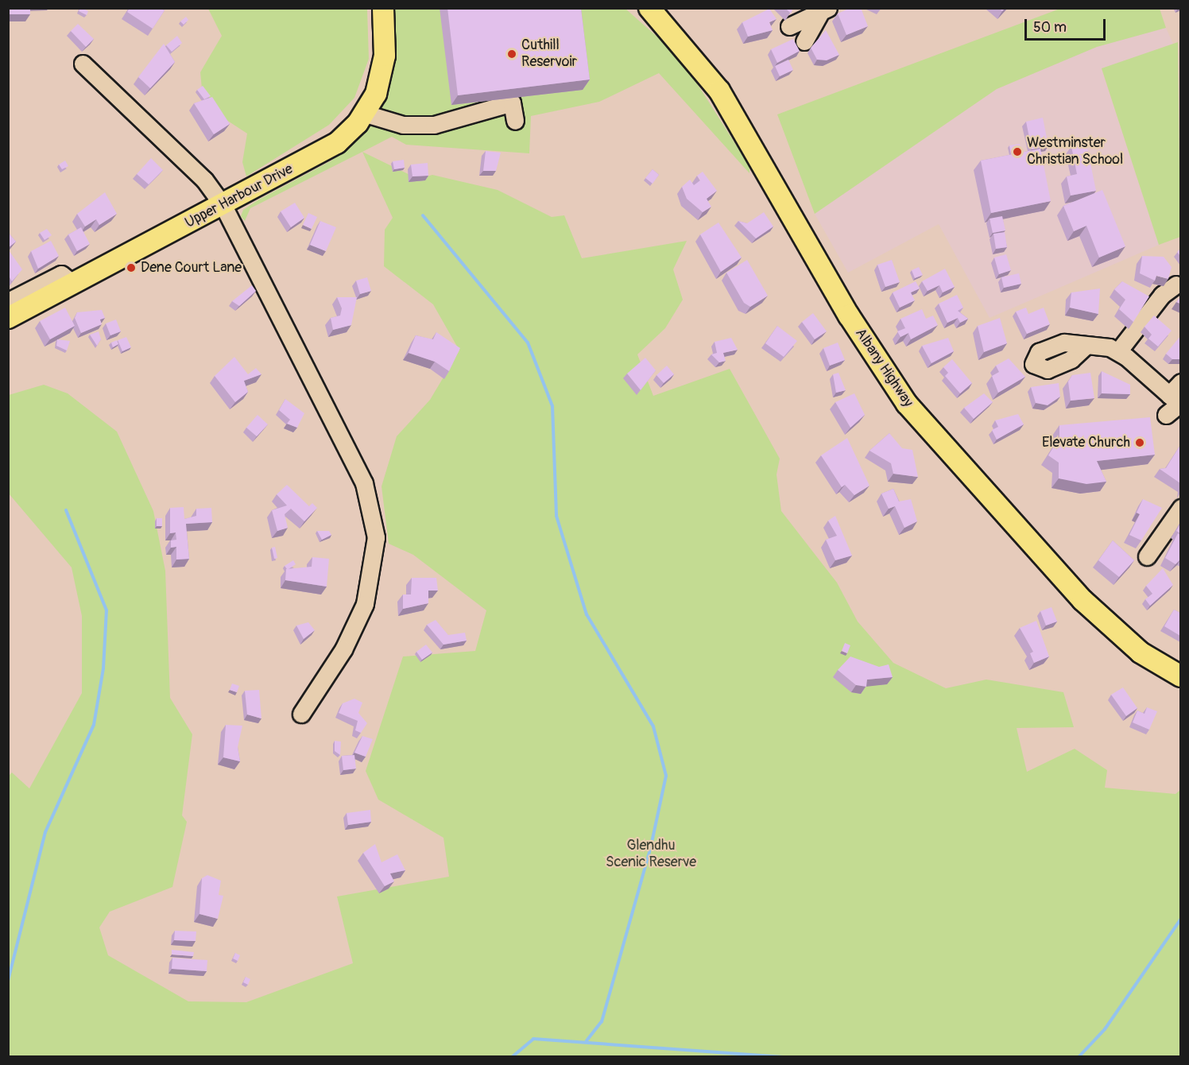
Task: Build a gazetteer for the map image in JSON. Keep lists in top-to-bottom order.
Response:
{
  "streets": {
    "main road": ["Upper Harbour Drive", "Albany Highway"]
  },
  "parks": ["Glendhu Scenic Reserve"],
  "places": [
    "Cuthill Reservoir",
    "Westminster Christian School",
    "Dene Court Lane",
    "Elevate Church"
  ],
  "scale_bar": "50 m"
}
